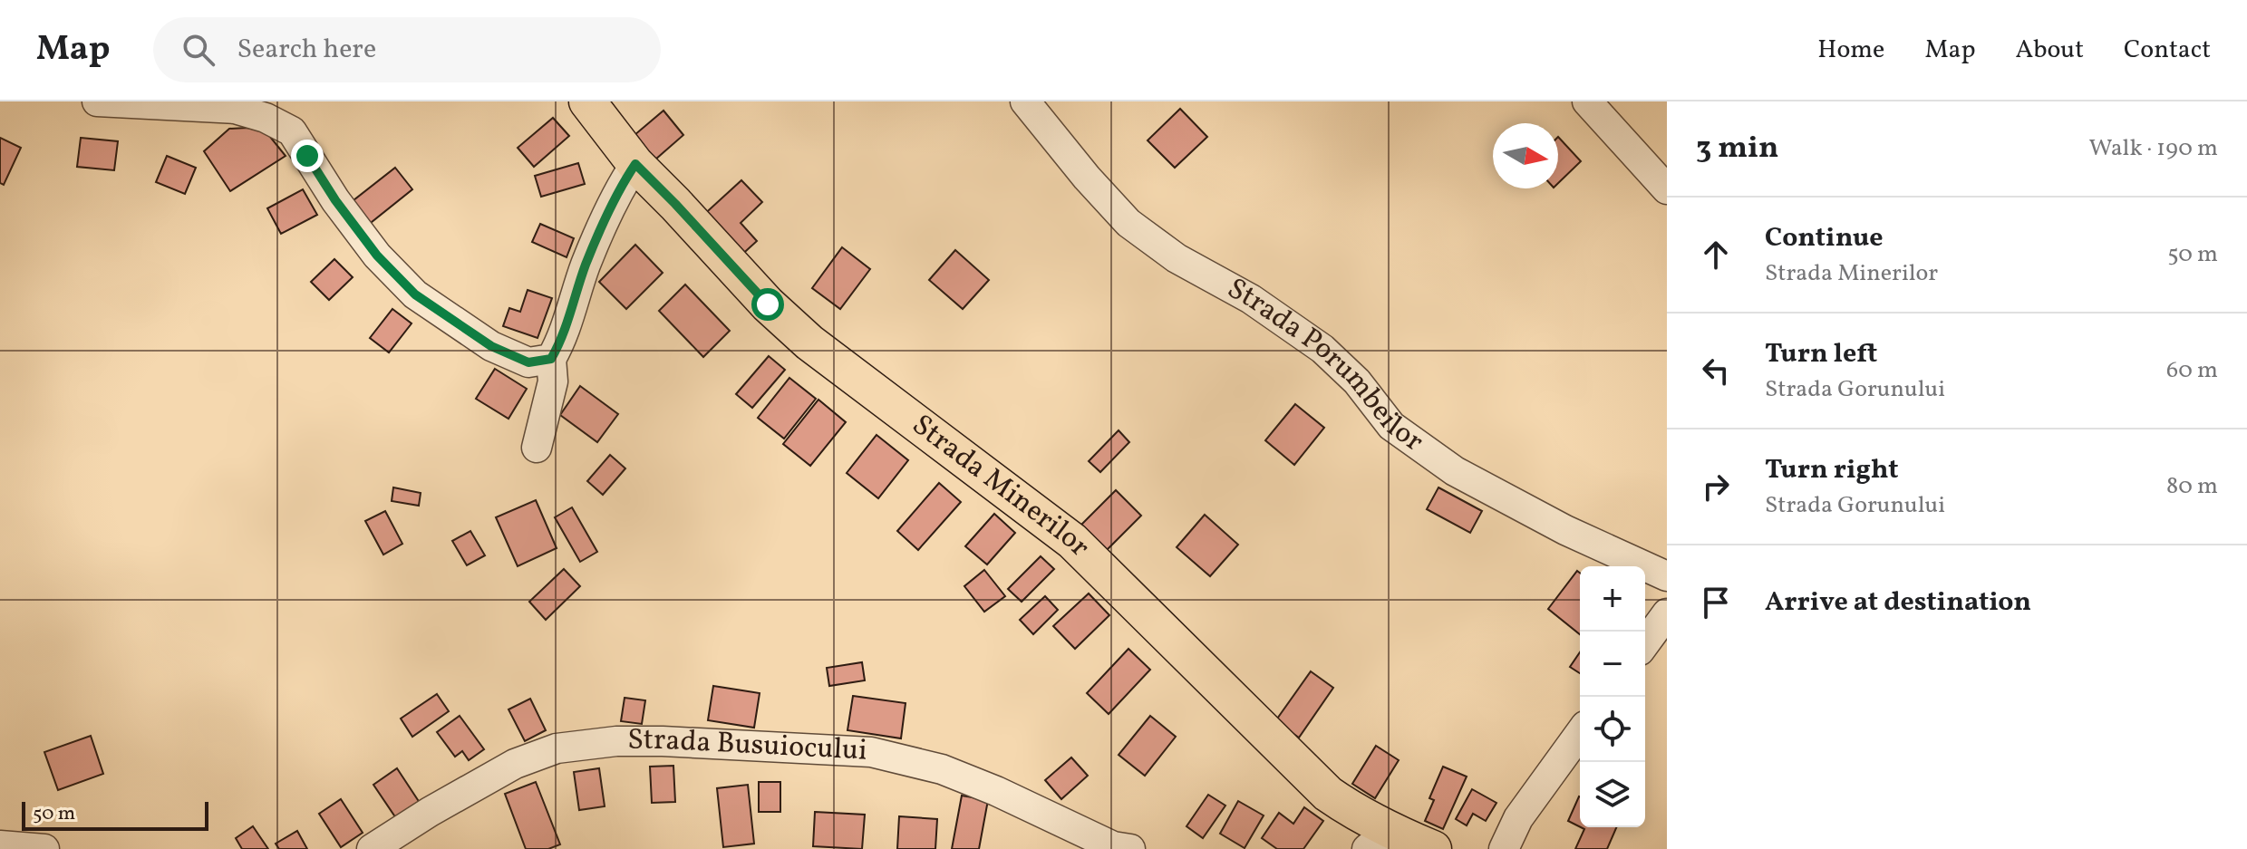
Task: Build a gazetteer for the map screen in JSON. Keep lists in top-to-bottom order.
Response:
{
  "streets": {
    "main road": ["Strada Minerilor"],
    "street": ["Strada Porumbeilor", "Strada Busuiocului"]
  },
  "scale_bar": "50 m",
  "north": "right",
  "page": {
    "header": "Map",
    "search": "Search here",
    "nav": [
      "Home",
      "Map",
      "About",
      "Contact"
    ],
    "heading": ["3 min", "Walk · 190 m"],
    "list": [
      ["Continue", "Strada Minerilor", "50 m"],
      ["Turn left", "Strada Gorunului", "60 m"],
      ["Turn right", "Strada Gorunului", "80 m"],
      "Arrive at destination"
    ],
    "map_buttons": ["+", "−"],
    "scale": "50 m"
  }
}
